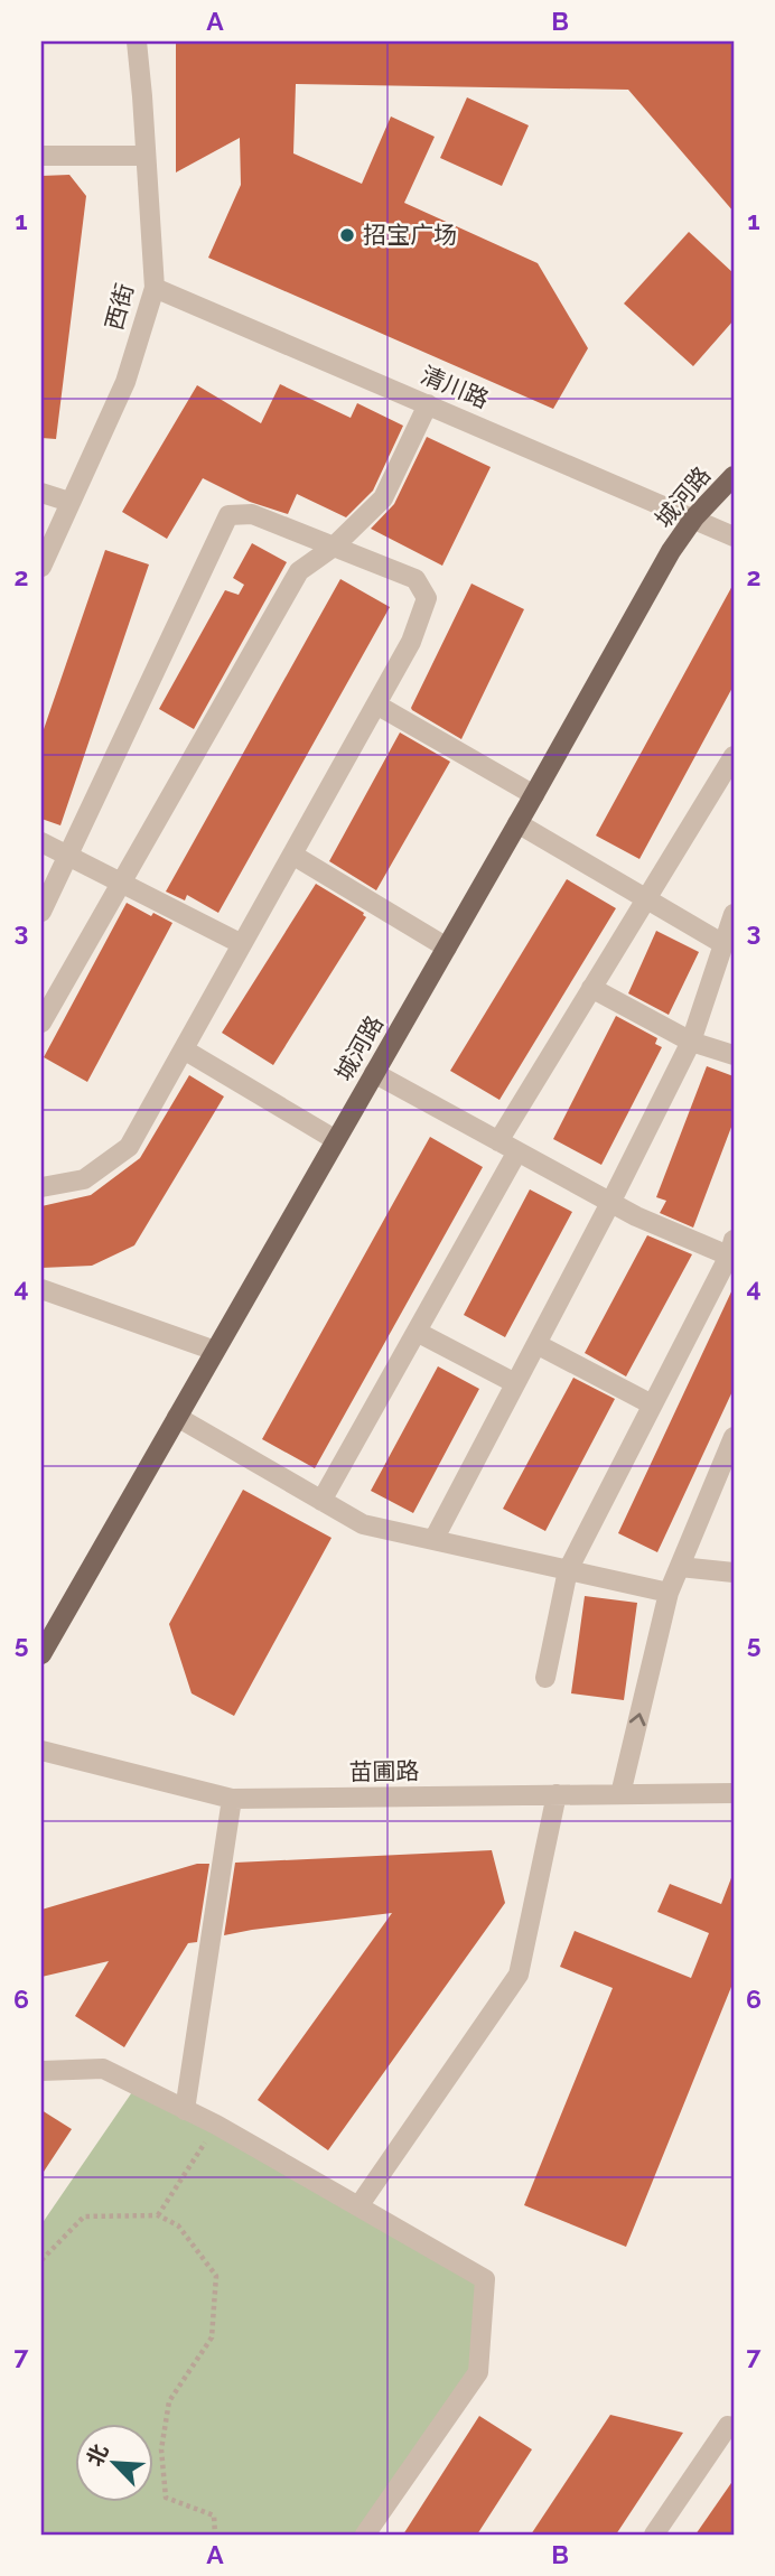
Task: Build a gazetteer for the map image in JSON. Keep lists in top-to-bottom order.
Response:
{
  "streets": {
    "main road": ["城河路"],
    "street": ["西街", "清川路", "苗圃路"]
  },
  "crossings": [
    ["西街", "清川路"],
    ["清川路", "城河路"]
  ],
  "places": ["招宝广场"],
  "north": "top left",
  "grid": {
    "columns": ["A", "B"],
    "rows": [
      "1",
      "2",
      "3",
      "4",
      "5",
      "6",
      "7"
    ]
  }
}
